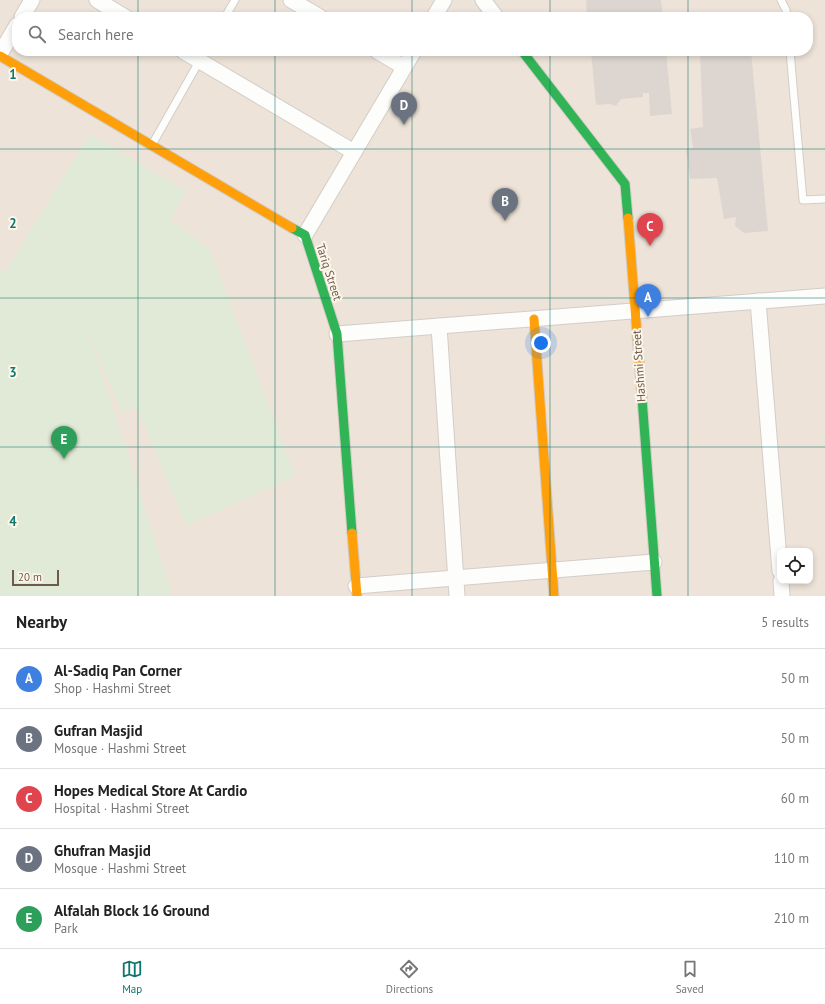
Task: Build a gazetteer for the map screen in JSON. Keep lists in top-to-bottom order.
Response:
{
  "streets": {
    "street": ["Tariq Street", "Hashmi Street"]
  },
  "scale_bar": "20 m",
  "page": {
    "search": "Search here",
    "pins": [
      "D",
      "B",
      "C",
      "A",
      "E"
    ],
    "scale": "20 m",
    "heading": ["Nearby", "5 results"],
    "list": [
      {
        "mark": "A",
        "name": "Al-Sadiq Pan Corner",
        "note": "Shop · Hashmi Street",
        "value": "50 m"
      },
      {
        "mark": "B",
        "name": "Gufran Masjid",
        "note": "Mosque · Hashmi Street",
        "value": "50 m"
      },
      {
        "mark": "C",
        "name": "Hopes Medical Store At Cardio",
        "note": "Hospital · Hashmi Street",
        "value": "60 m"
      },
      {
        "mark": "D",
        "name": "Ghufran Masjid",
        "note": "Mosque · Hashmi Street",
        "value": "110 m"
      },
      {
        "mark": "E",
        "name": "Alfalah Block 16 Ground",
        "note": "Park",
        "value": "210 m"
      }
    ],
    "nav": ["Map", "Directions", "Saved"]
  },
  "grid": {
    "rows": [
      "1",
      "2",
      "3",
      "4"
    ]
  }
}
